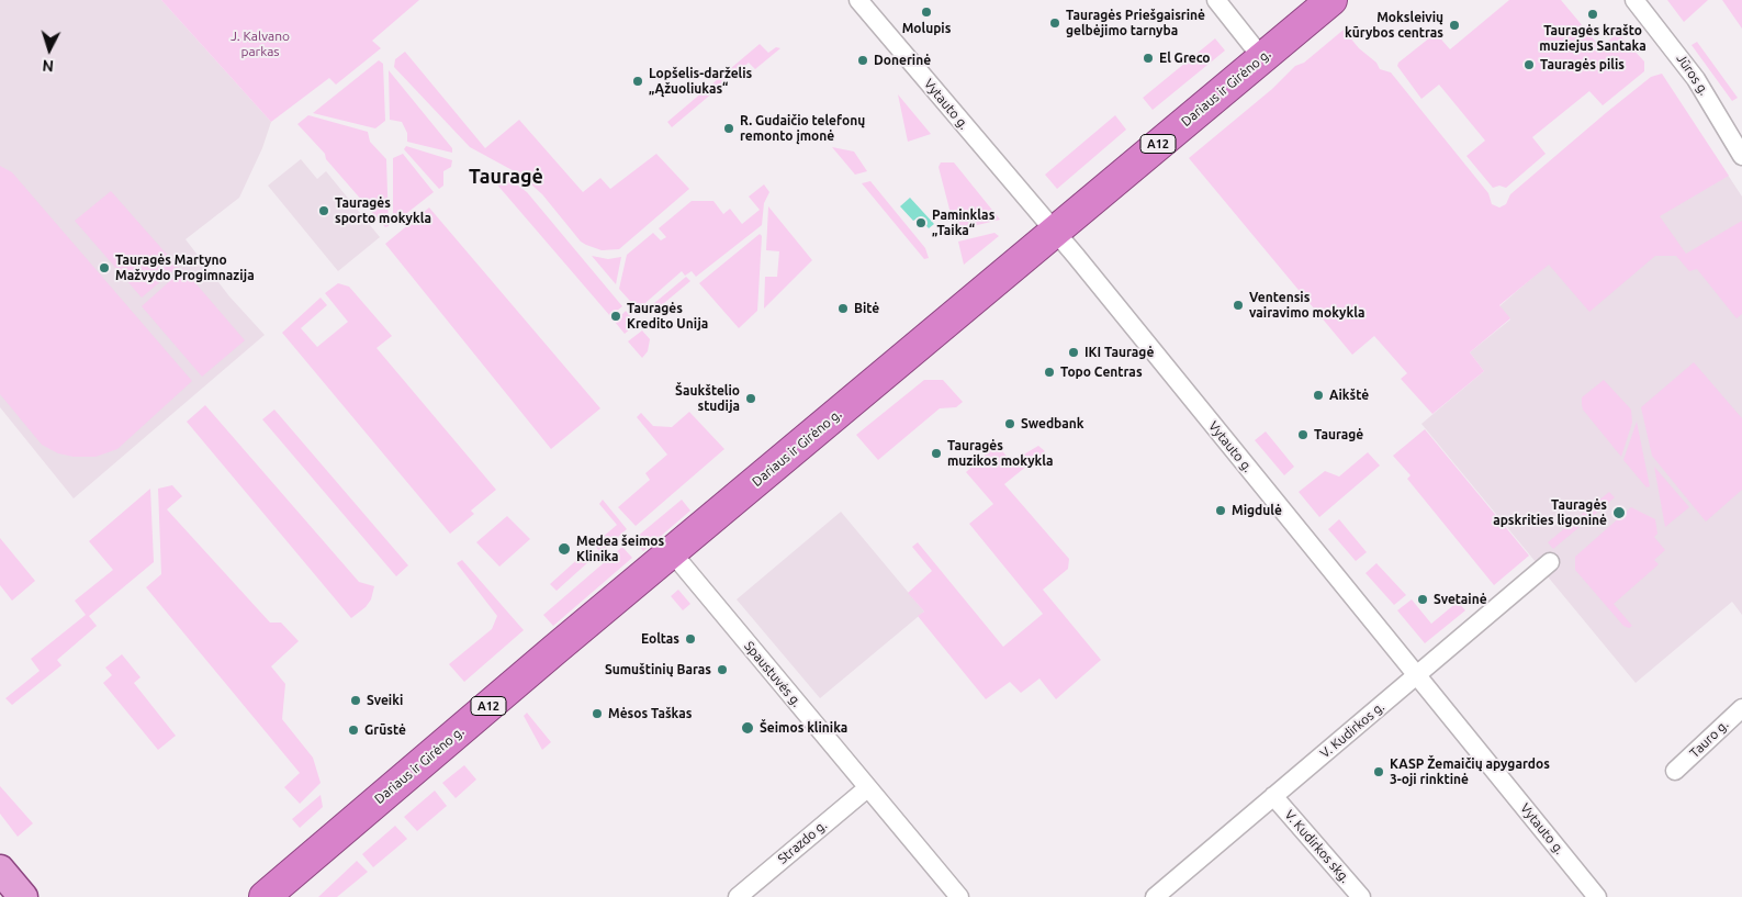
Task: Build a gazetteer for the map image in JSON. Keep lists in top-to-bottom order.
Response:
{
  "streets": {
    "highway": ["Dariaus ir Girėno g.", "A12"],
    "street": [
      "Jūros g.",
      "Vytauto g.",
      "Spaustuvės g.",
      "V. Kudirkos g.",
      "Tauro g.",
      "Strazdo g.",
      "V. Kudirkos skg."
    ]
  },
  "crossings": [
    ["Dariaus ir Girėno g.", "Vytauto g."],
    ["Dariaus ir Girėno g.", "Spaustuvės g."],
    ["Vytauto g.", "V. Kudirkos g."],
    ["Spaustuvės g.", "Strazdo g."],
    ["V. Kudirkos g.", "V. Kudirkos skg."]
  ],
  "districts": ["Tauragė"],
  "parks": ["J. Kalvano parkas"],
  "places": [
    "Molupis",
    "Tauragės krašto muziejus Santaka",
    "Tauragės Priešgaisrinė gelbėjimo tarnyba",
    "Moksleivių kūrybos centras",
    "El Greco",
    "Donerinė",
    "Tauragės pilis",
    "Lopšelis-darželis „Ąžuoliukas“",
    "R. Gudaičio telefonų remonto įmonė",
    "Tauragės sporto mokykla",
    "Paminklas „Taika“",
    "Tauragės Martyno Mažvydo Progimnazija",
    "Ventensis vairavimo mokykla",
    "Bitė",
    "Tauragės Kredito Unija",
    "IKI Tauragė",
    "Topo Centras",
    "Aikštė",
    "Šaukštelio studija",
    "Swedbank",
    "Tauragė",
    "Tauragės muzikos mokykla",
    "Migdulė",
    "Tauragės apskrities ligoninė",
    "Medea šeimos Klinika",
    "Svetainė",
    "Eoltas",
    "Sumuštinių Baras",
    "Sveiki",
    "Mėsos Taškas",
    "Šeimos klinika",
    "Grūstė",
    "KASP Žemaičių apygardos 3-oji rinktinė"
  ],
  "north": "bottom"
}
